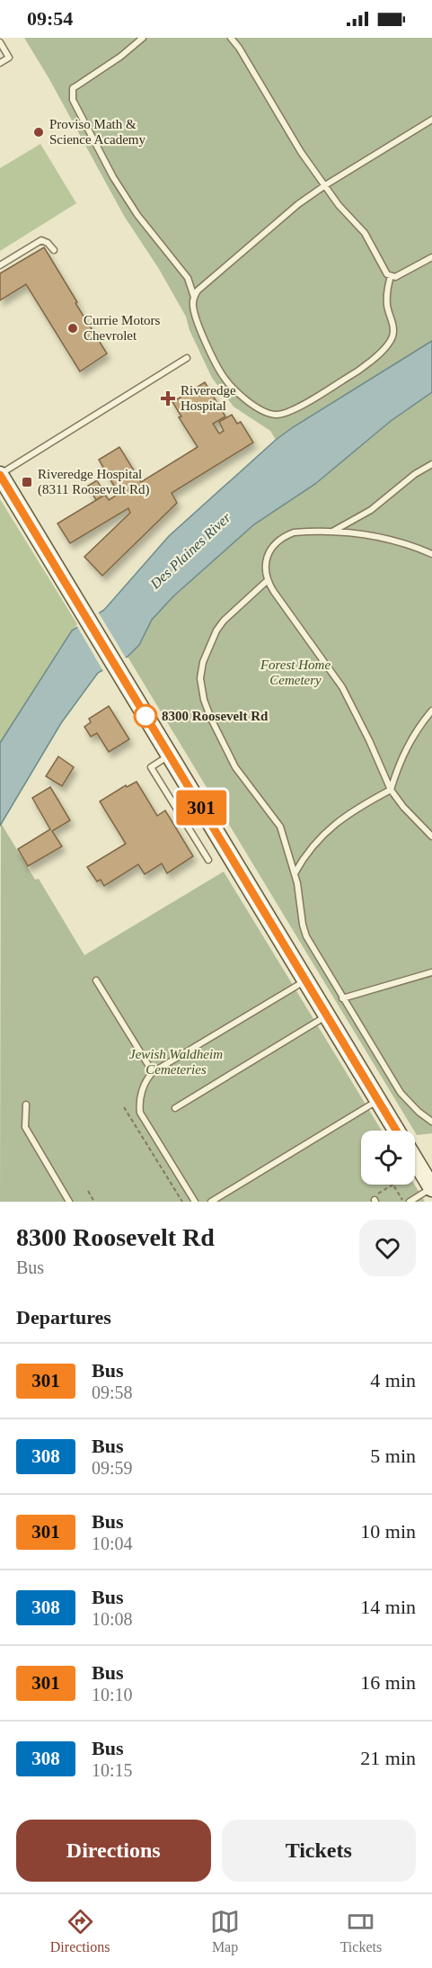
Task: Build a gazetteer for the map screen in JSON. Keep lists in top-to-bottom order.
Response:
{
  "water": ["Des Plaines River"],
  "parks": ["Forest Home Cemetery", "Jewish Waldheim Cemeteries"],
  "places": {
    "other": ["Proviso Math & Science Academy", "Currie Motors Chevrolet", "8300 Roosevelt Rd"],
    "health": ["Riveredge Hospital"],
    "transit": ["Riveredge Hospital (8311 Roosevelt Rd)"]
  },
  "lines": ["bus line 301"],
  "page": {
    "status": "09:54",
    "on_map": "301",
    "heading": [
      ["8300 Roosevelt Rd", "Bus"],
      "Departures"
    ],
    "list": [
      {
        "mark": "301",
        "name": "Bus",
        "note": "09:58",
        "value": "4 min"
      },
      {
        "mark": "308",
        "name": "Bus",
        "note": "09:59",
        "value": "5 min"
      },
      {
        "mark": "301",
        "name": "Bus",
        "note": "10:04",
        "value": "10 min"
      },
      {
        "mark": "308",
        "name": "Bus",
        "note": "10:08",
        "value": "14 min"
      },
      {
        "mark": "301",
        "name": "Bus",
        "note": "10:10",
        "value": "16 min"
      },
      {
        "mark": "308",
        "name": "Bus",
        "note": "10:15",
        "value": "21 min"
      }
    ],
    "buttons": ["Directions", "Tickets"],
    "tabs": ["Directions", "Map", "Tickets"]
  }
}
